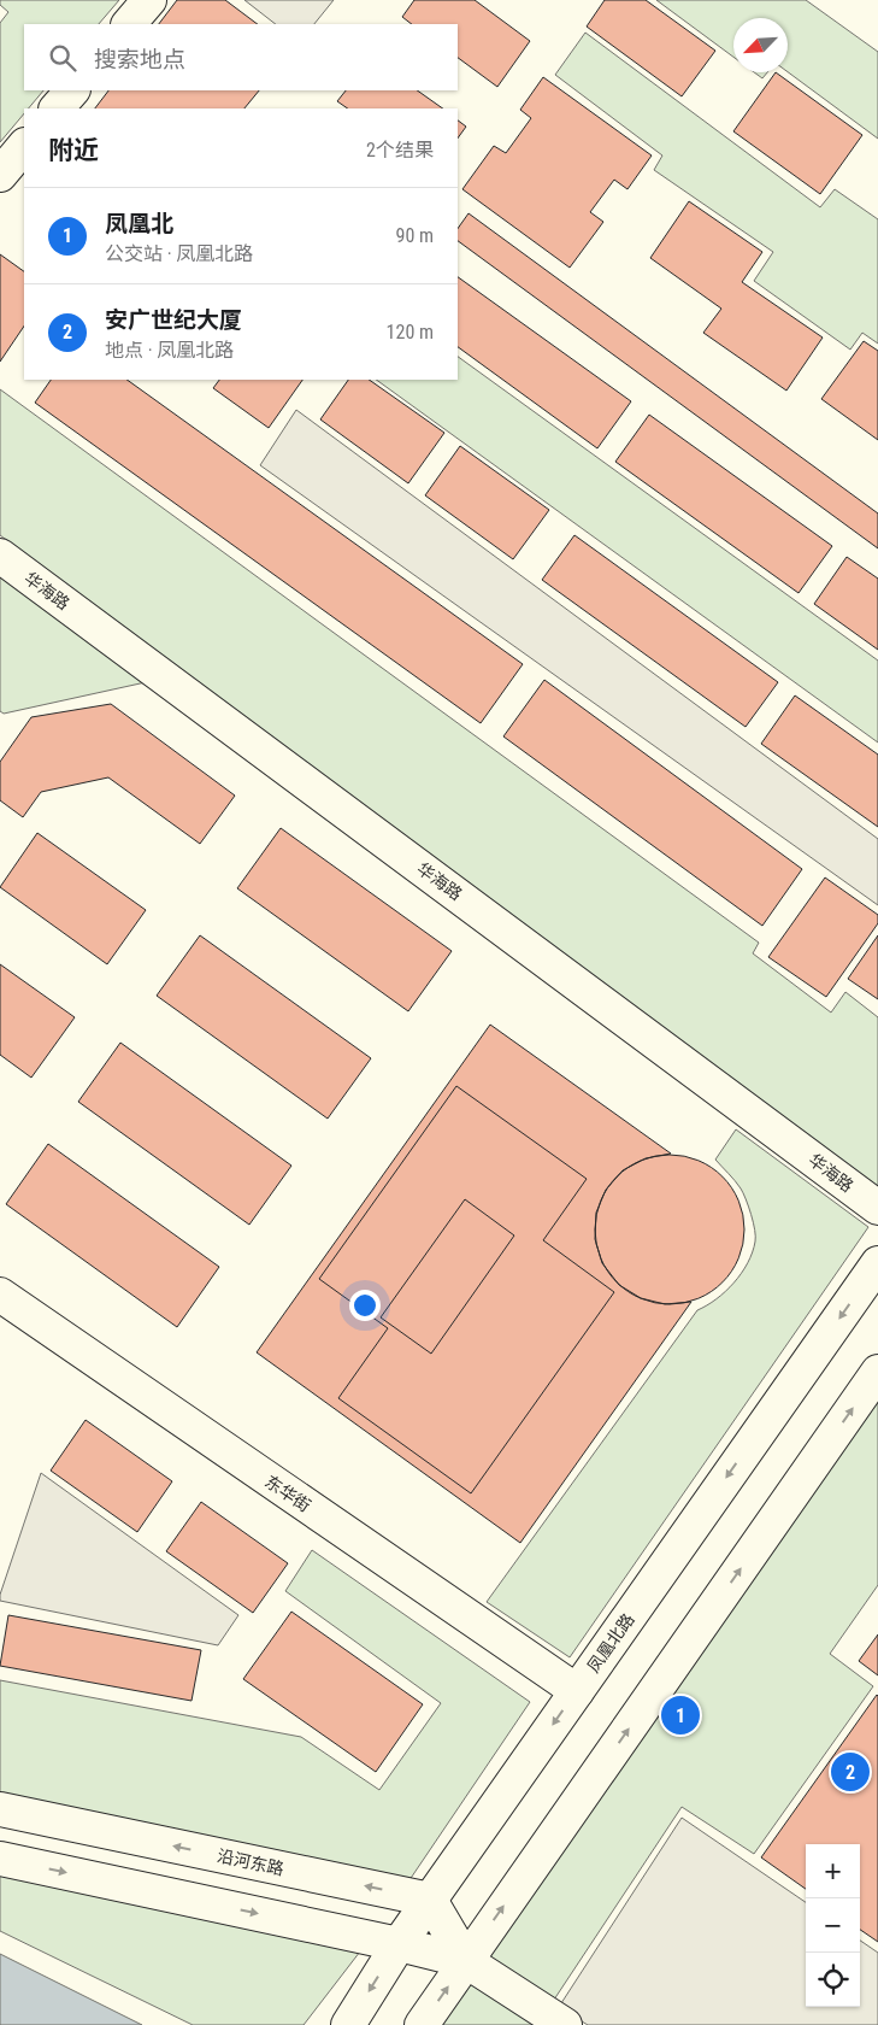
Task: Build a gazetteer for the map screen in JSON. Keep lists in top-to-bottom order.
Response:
{
  "streets": {
    "street": [
      "华海路",
      "东华街",
      "凤凰北路",
      "沿河东路"
    ]
  },
  "crossings": [
    ["东华街", "凤凰北路"],
    ["凤凰北路", "沿河东路"]
  ],
  "north": "bottom left",
  "page": {
    "search": "搜索地点",
    "heading": ["附近", "2个结果"],
    "list": [
      {
        "mark": "1",
        "name": "凤凰北",
        "note": "公交站 · 凤凰北路",
        "value": "90 m"
      },
      {
        "mark": "2",
        "name": "安广世纪大厦",
        "note": "地点 · 凤凰北路",
        "value": "120 m"
      }
    ],
    "pins": ["1", "2"],
    "map_buttons": ["+", "−"]
  }
}
